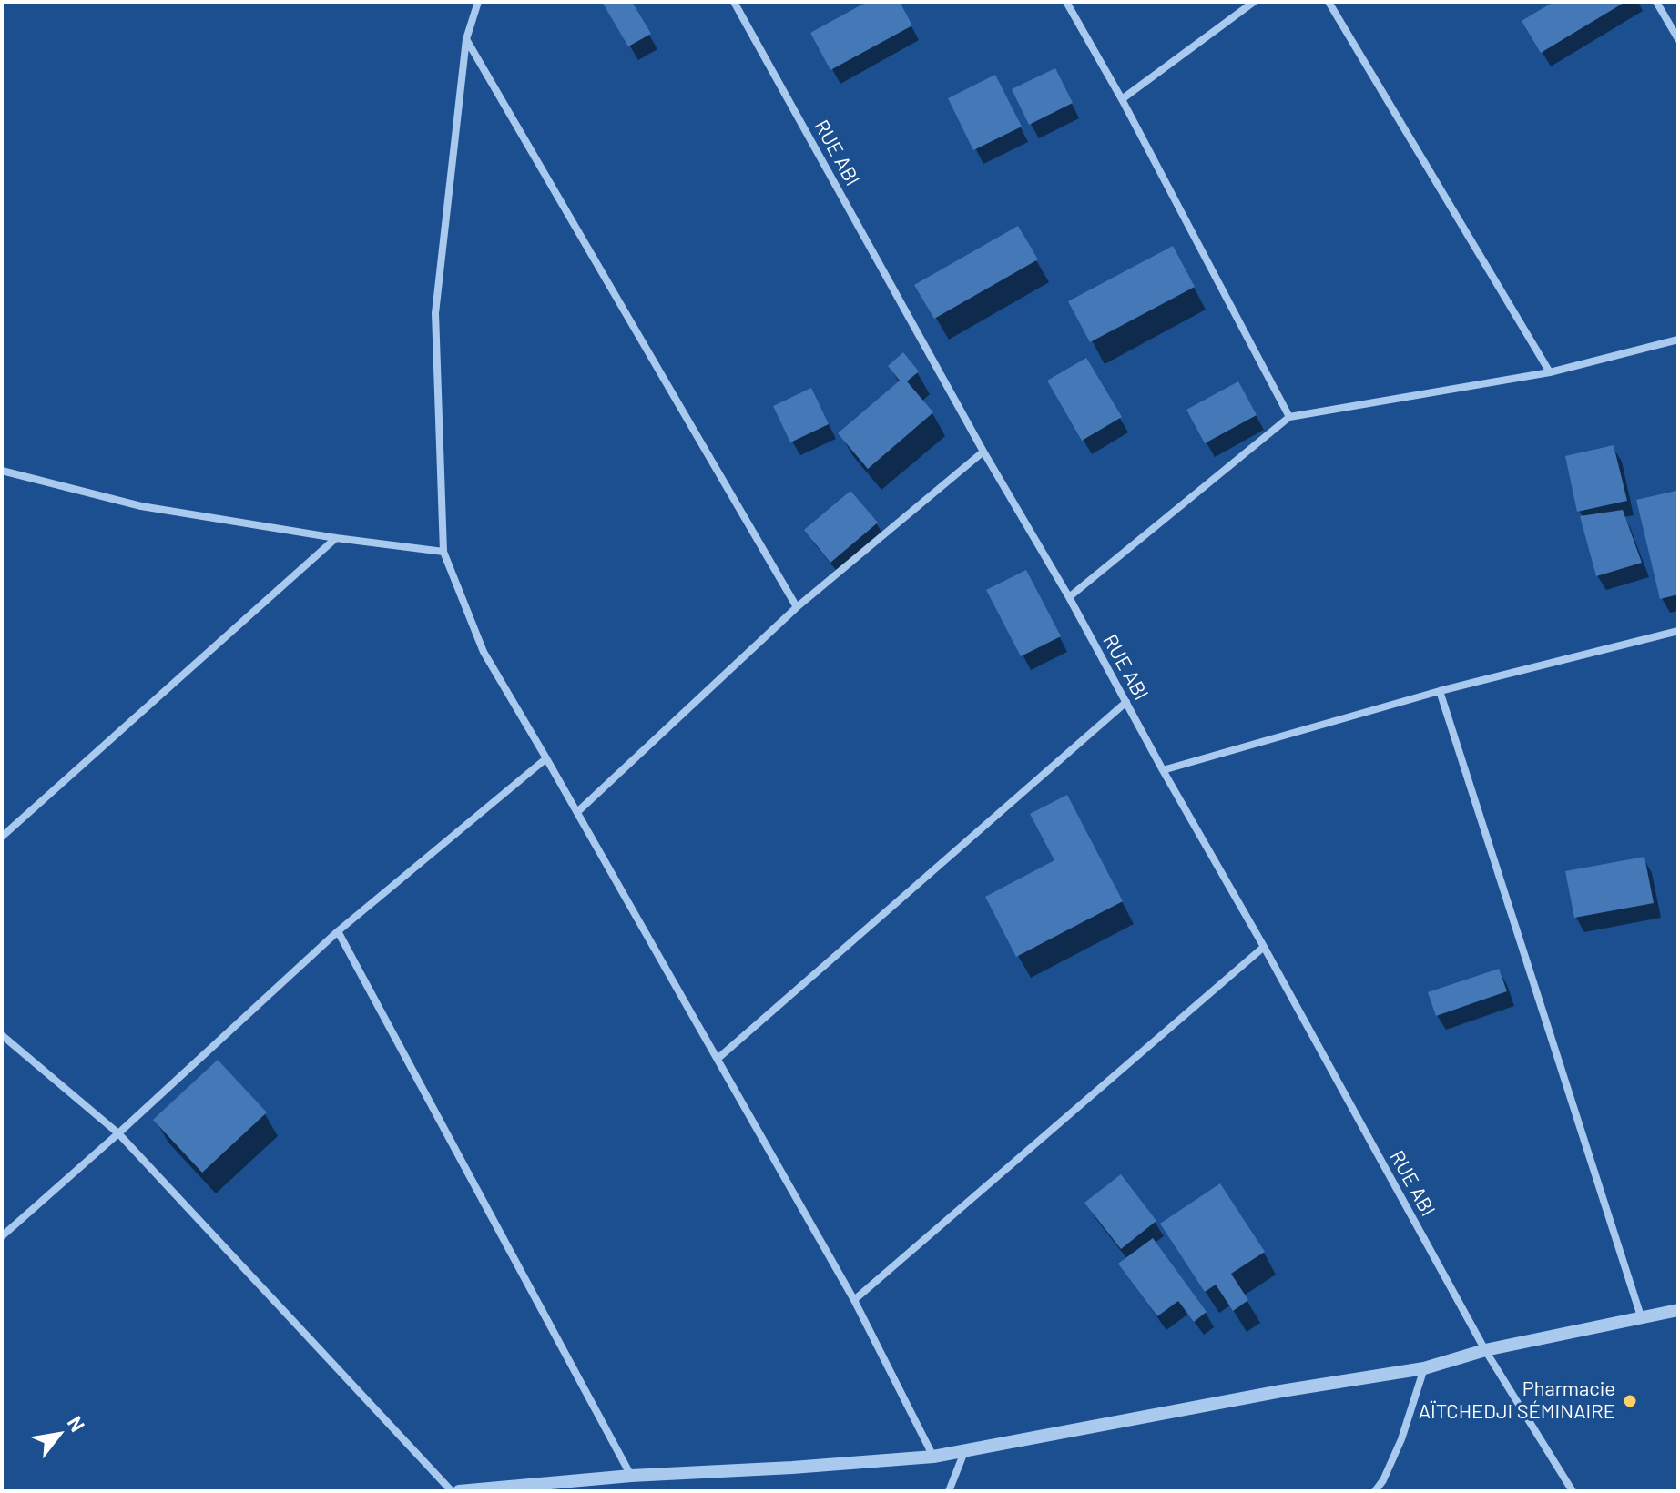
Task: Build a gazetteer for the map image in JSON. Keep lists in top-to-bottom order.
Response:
{
  "streets": {
    "street": ["RUE ABI"]
  },
  "places": ["Pharmacie AÏTCHEDJI SÉMINAIRE"],
  "north": "top right"
}
